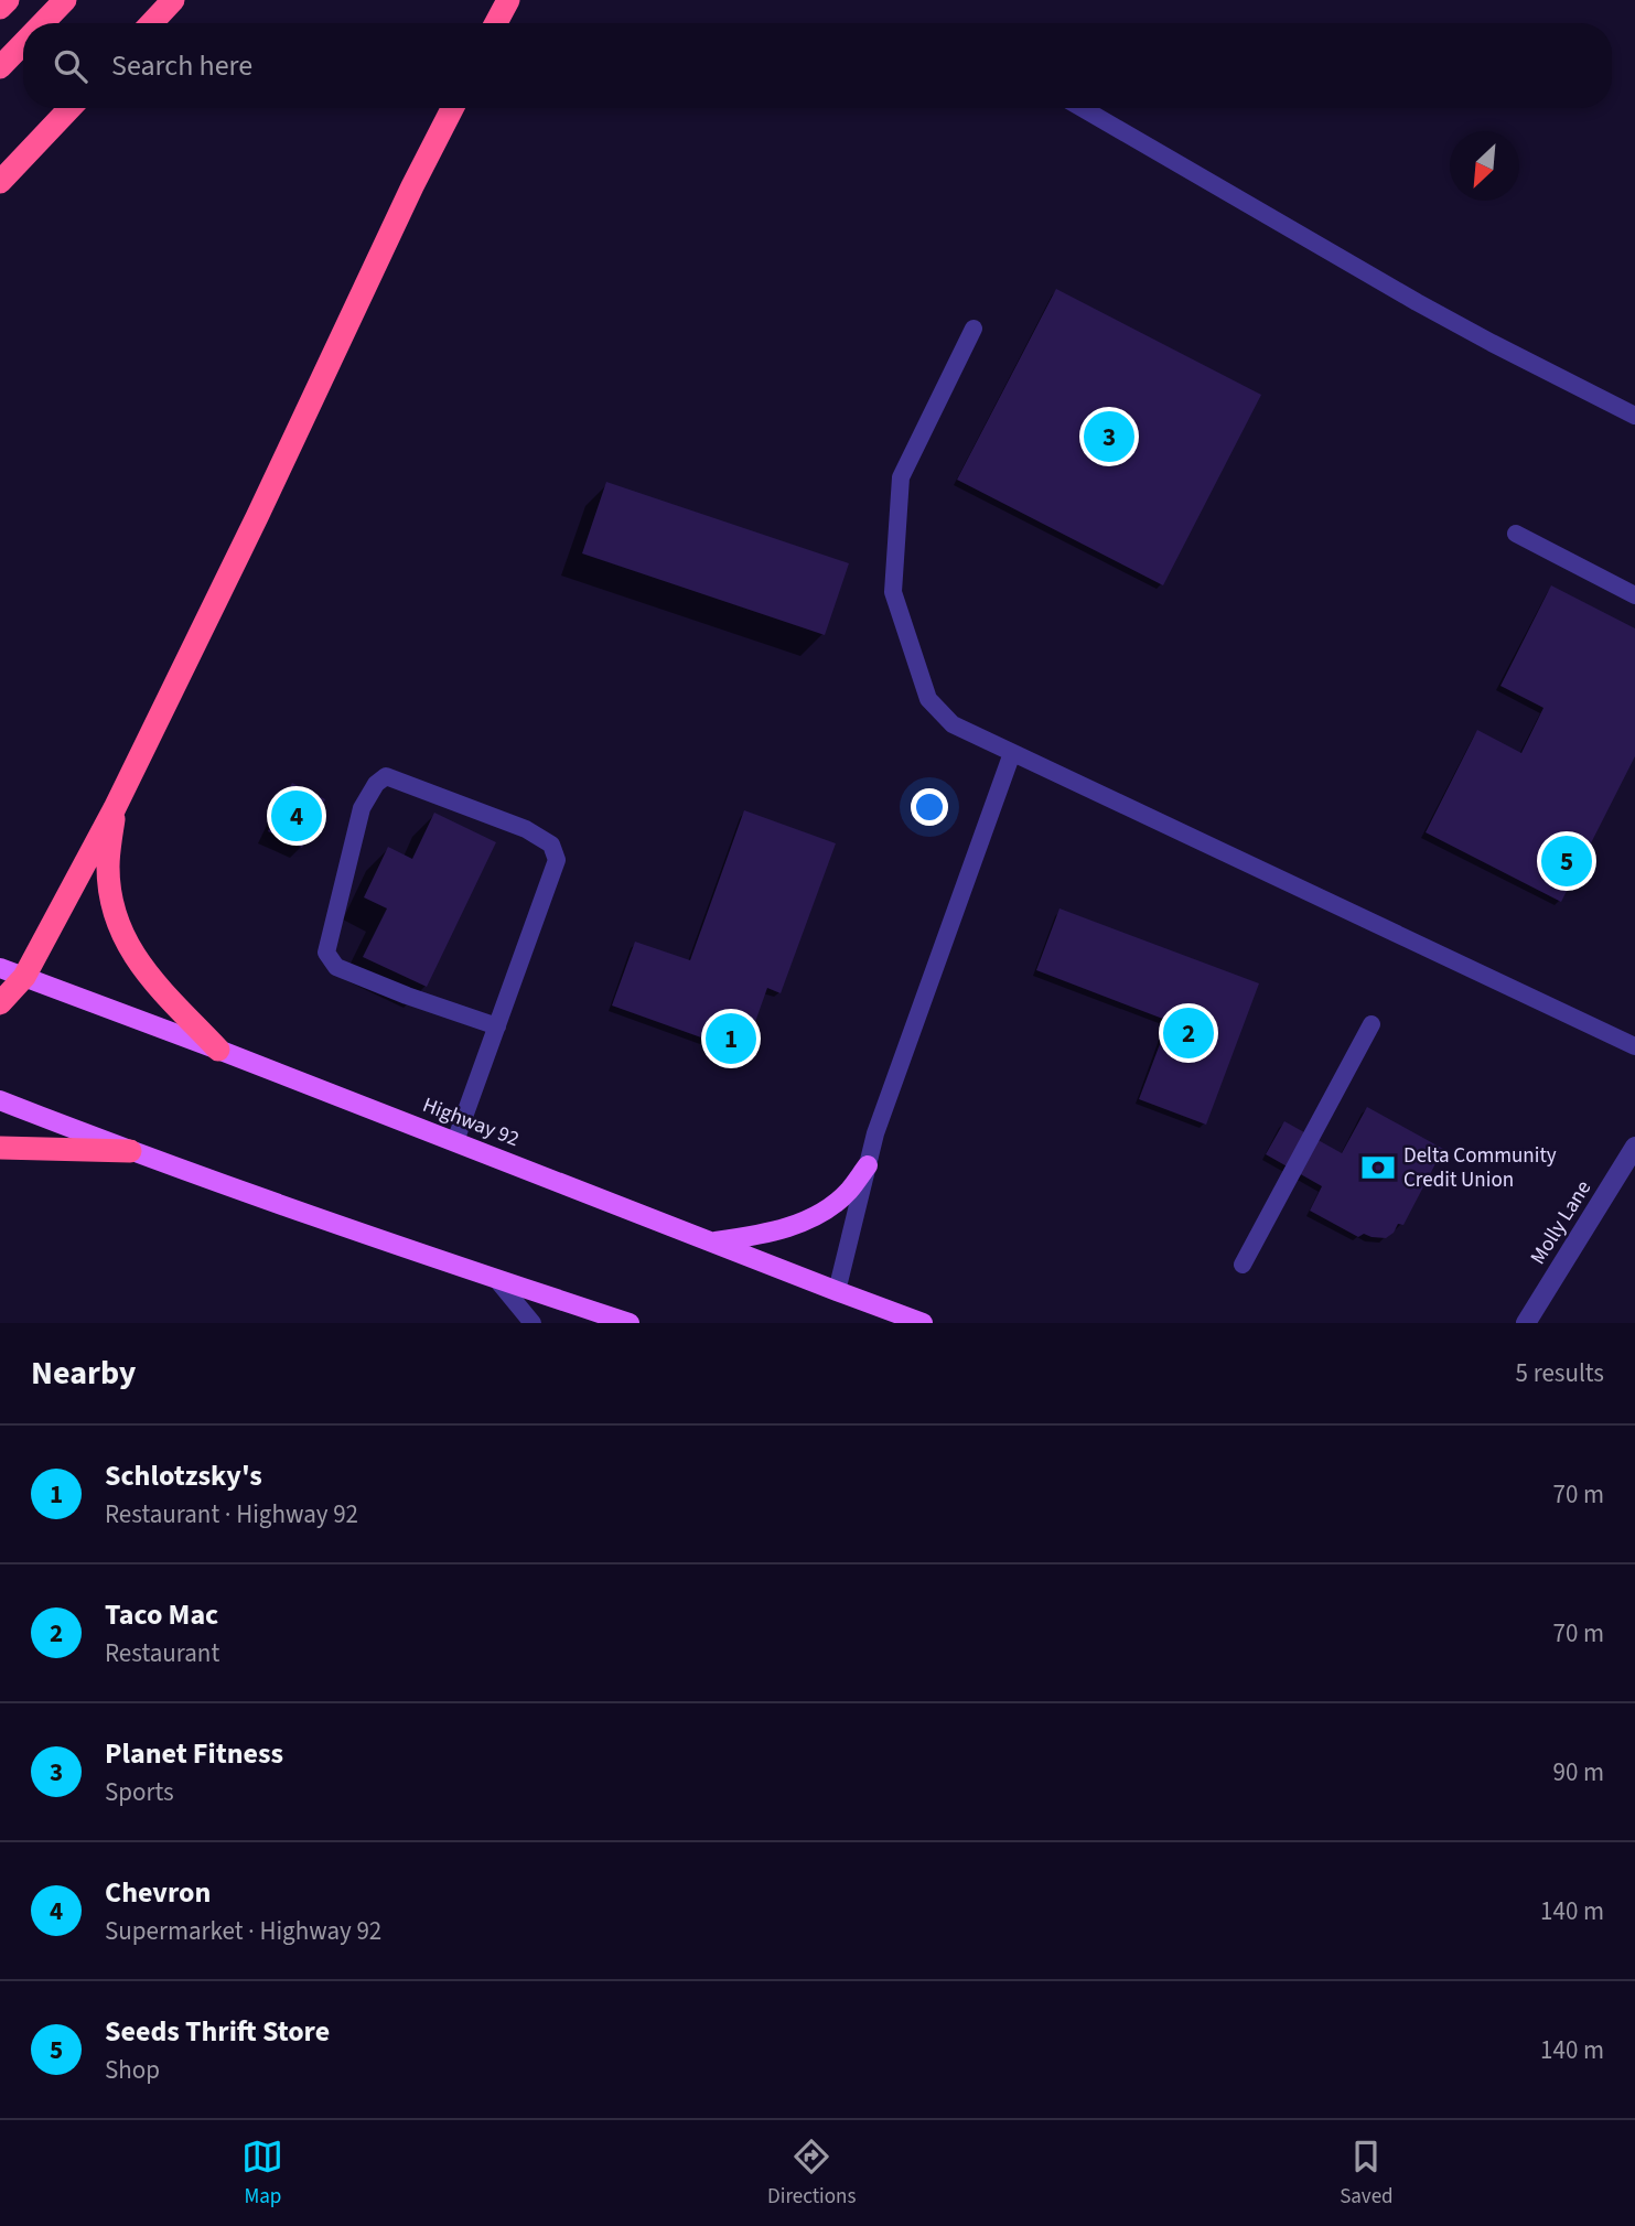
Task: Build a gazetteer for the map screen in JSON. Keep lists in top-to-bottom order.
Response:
{
  "streets": {
    "main road": ["Highway 92"],
    "street": ["Molly Lane"]
  },
  "places": {
    "bank": ["Delta Community Credit Union"]
  },
  "north": "bottom left",
  "page": {
    "search": "Search here",
    "pins": [
      "3",
      "4",
      "5",
      "2",
      "1"
    ],
    "heading": ["Nearby", "5 results"],
    "list": [
      {
        "mark": "1",
        "name": "Schlotzsky's",
        "note": "Restaurant · Highway 92",
        "value": "70 m"
      },
      {
        "mark": "2",
        "name": "Taco Mac",
        "note": "Restaurant",
        "value": "70 m"
      },
      {
        "mark": "3",
        "name": "Planet Fitness",
        "note": "Sports",
        "value": "90 m"
      },
      {
        "mark": "4",
        "name": "Chevron",
        "note": "Supermarket · Highway 92",
        "value": "140 m"
      },
      {
        "mark": "5",
        "name": "Seeds Thrift Store",
        "note": "Shop",
        "value": "140 m"
      }
    ],
    "nav": ["Map", "Directions", "Saved"]
  }
}
